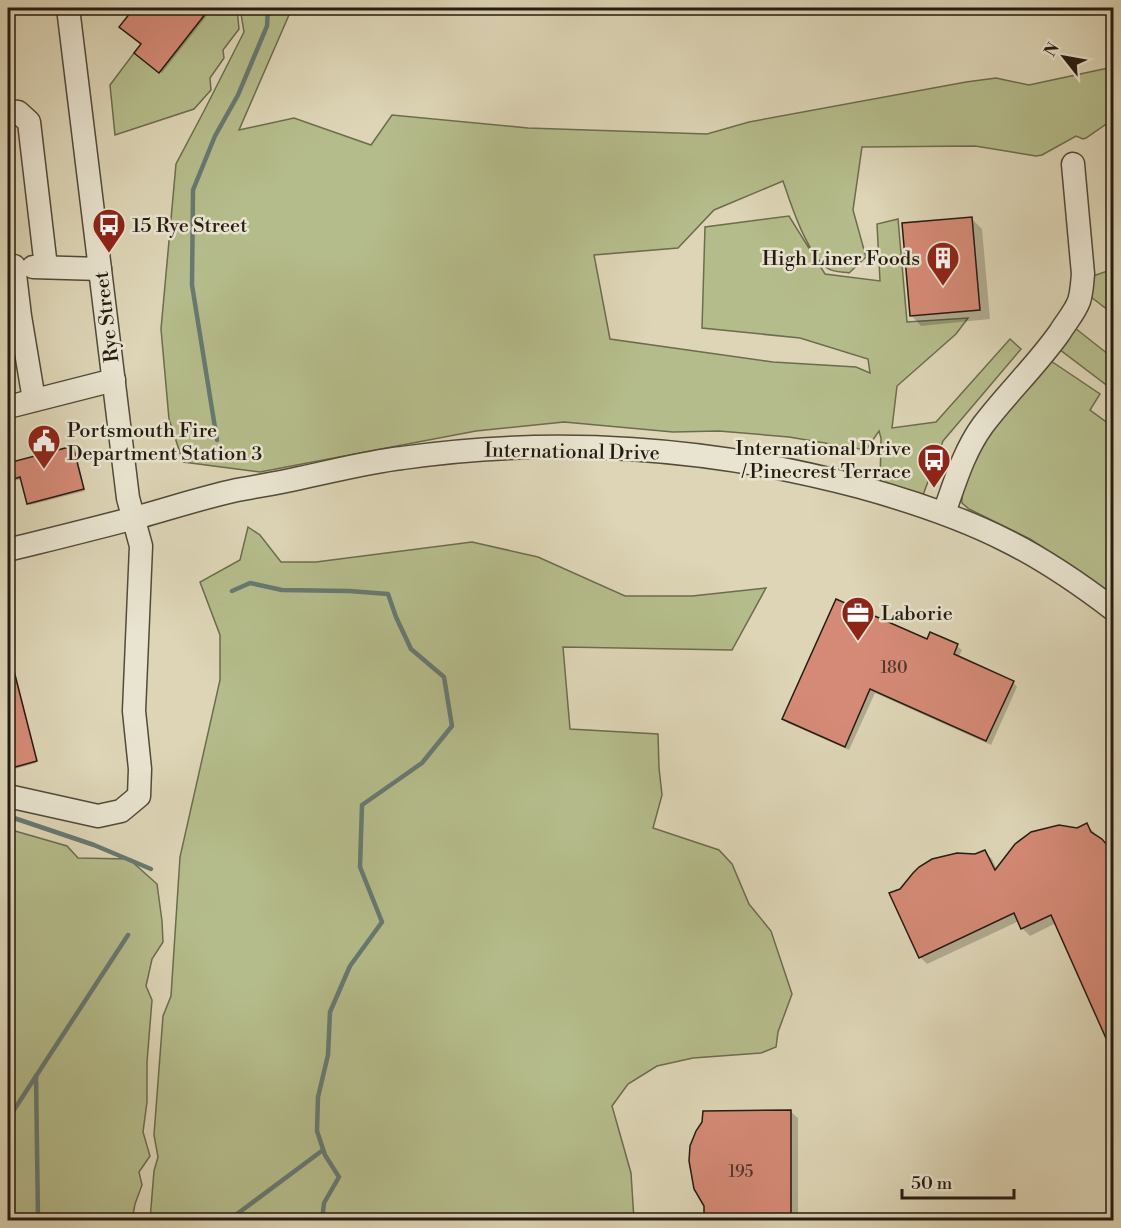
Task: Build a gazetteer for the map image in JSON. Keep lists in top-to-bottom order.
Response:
{
  "streets": {
    "street": ["Rye Street", "International Drive"]
  },
  "crossings": [
    ["Rye Street", "International Drive"]
  ],
  "places": {
    "bus stop": ["15 Rye Street", "International Drive / Pinecrest Terrace"],
    "building": ["High Liner Foods"],
    "public building": ["Portsmouth Fire Department Station 3"],
    "office": ["Laborie"]
  },
  "house_numbers": ["180", "195"],
  "scale_bar": "50 m",
  "north": "top left"
}
